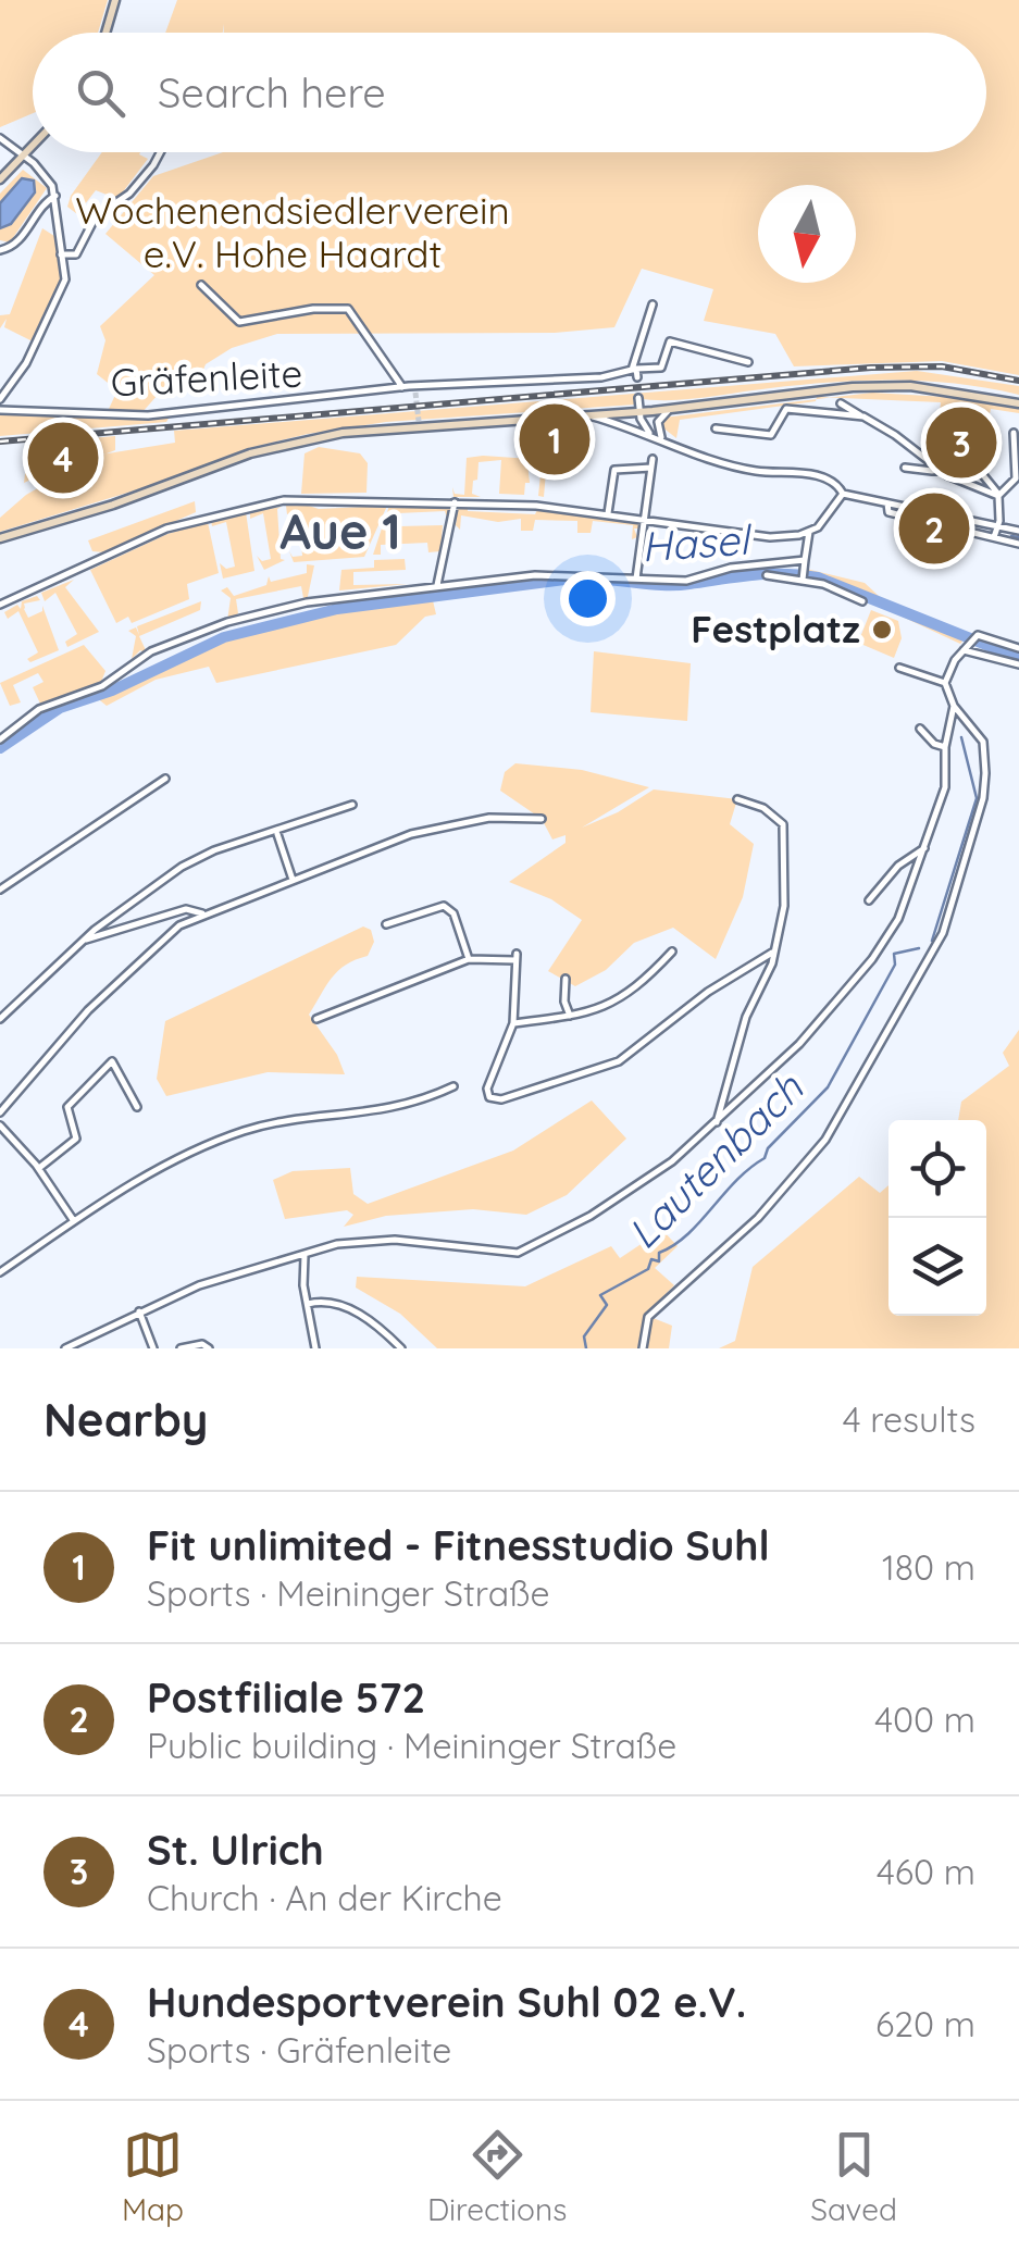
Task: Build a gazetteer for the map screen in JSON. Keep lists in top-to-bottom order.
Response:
{
  "streets": {
    "street": ["Gräfenleite"]
  },
  "districts": ["Aue 1"],
  "water": ["Hasel", "Lautenbach"],
  "parks": ["Wochenendsiedlerverein e.V. Hohe Haardt"],
  "places": ["Festplatz"],
  "north": "bottom",
  "page": {
    "search": "Search here",
    "pins": [
      "1",
      "3",
      "4",
      "2"
    ],
    "heading": ["Nearby", "4 results"],
    "list": [
      {
        "mark": "1",
        "name": "Fit unlimited - Fitnesstudio Suhl",
        "note": "Sports · Meininger Straße",
        "value": "180 m"
      },
      {
        "mark": "2",
        "name": "Postfiliale 572",
        "note": "Public building · Meininger Straße",
        "value": "400 m"
      },
      {
        "mark": "3",
        "name": "St. Ulrich",
        "note": "Church · An der Kirche",
        "value": "460 m"
      },
      {
        "mark": "4",
        "name": "Hundesportverein Suhl 02 e.V.",
        "note": "Sports · Gräfenleite",
        "value": "620 m"
      }
    ],
    "nav": ["Map", "Directions", "Saved"]
  }
}
